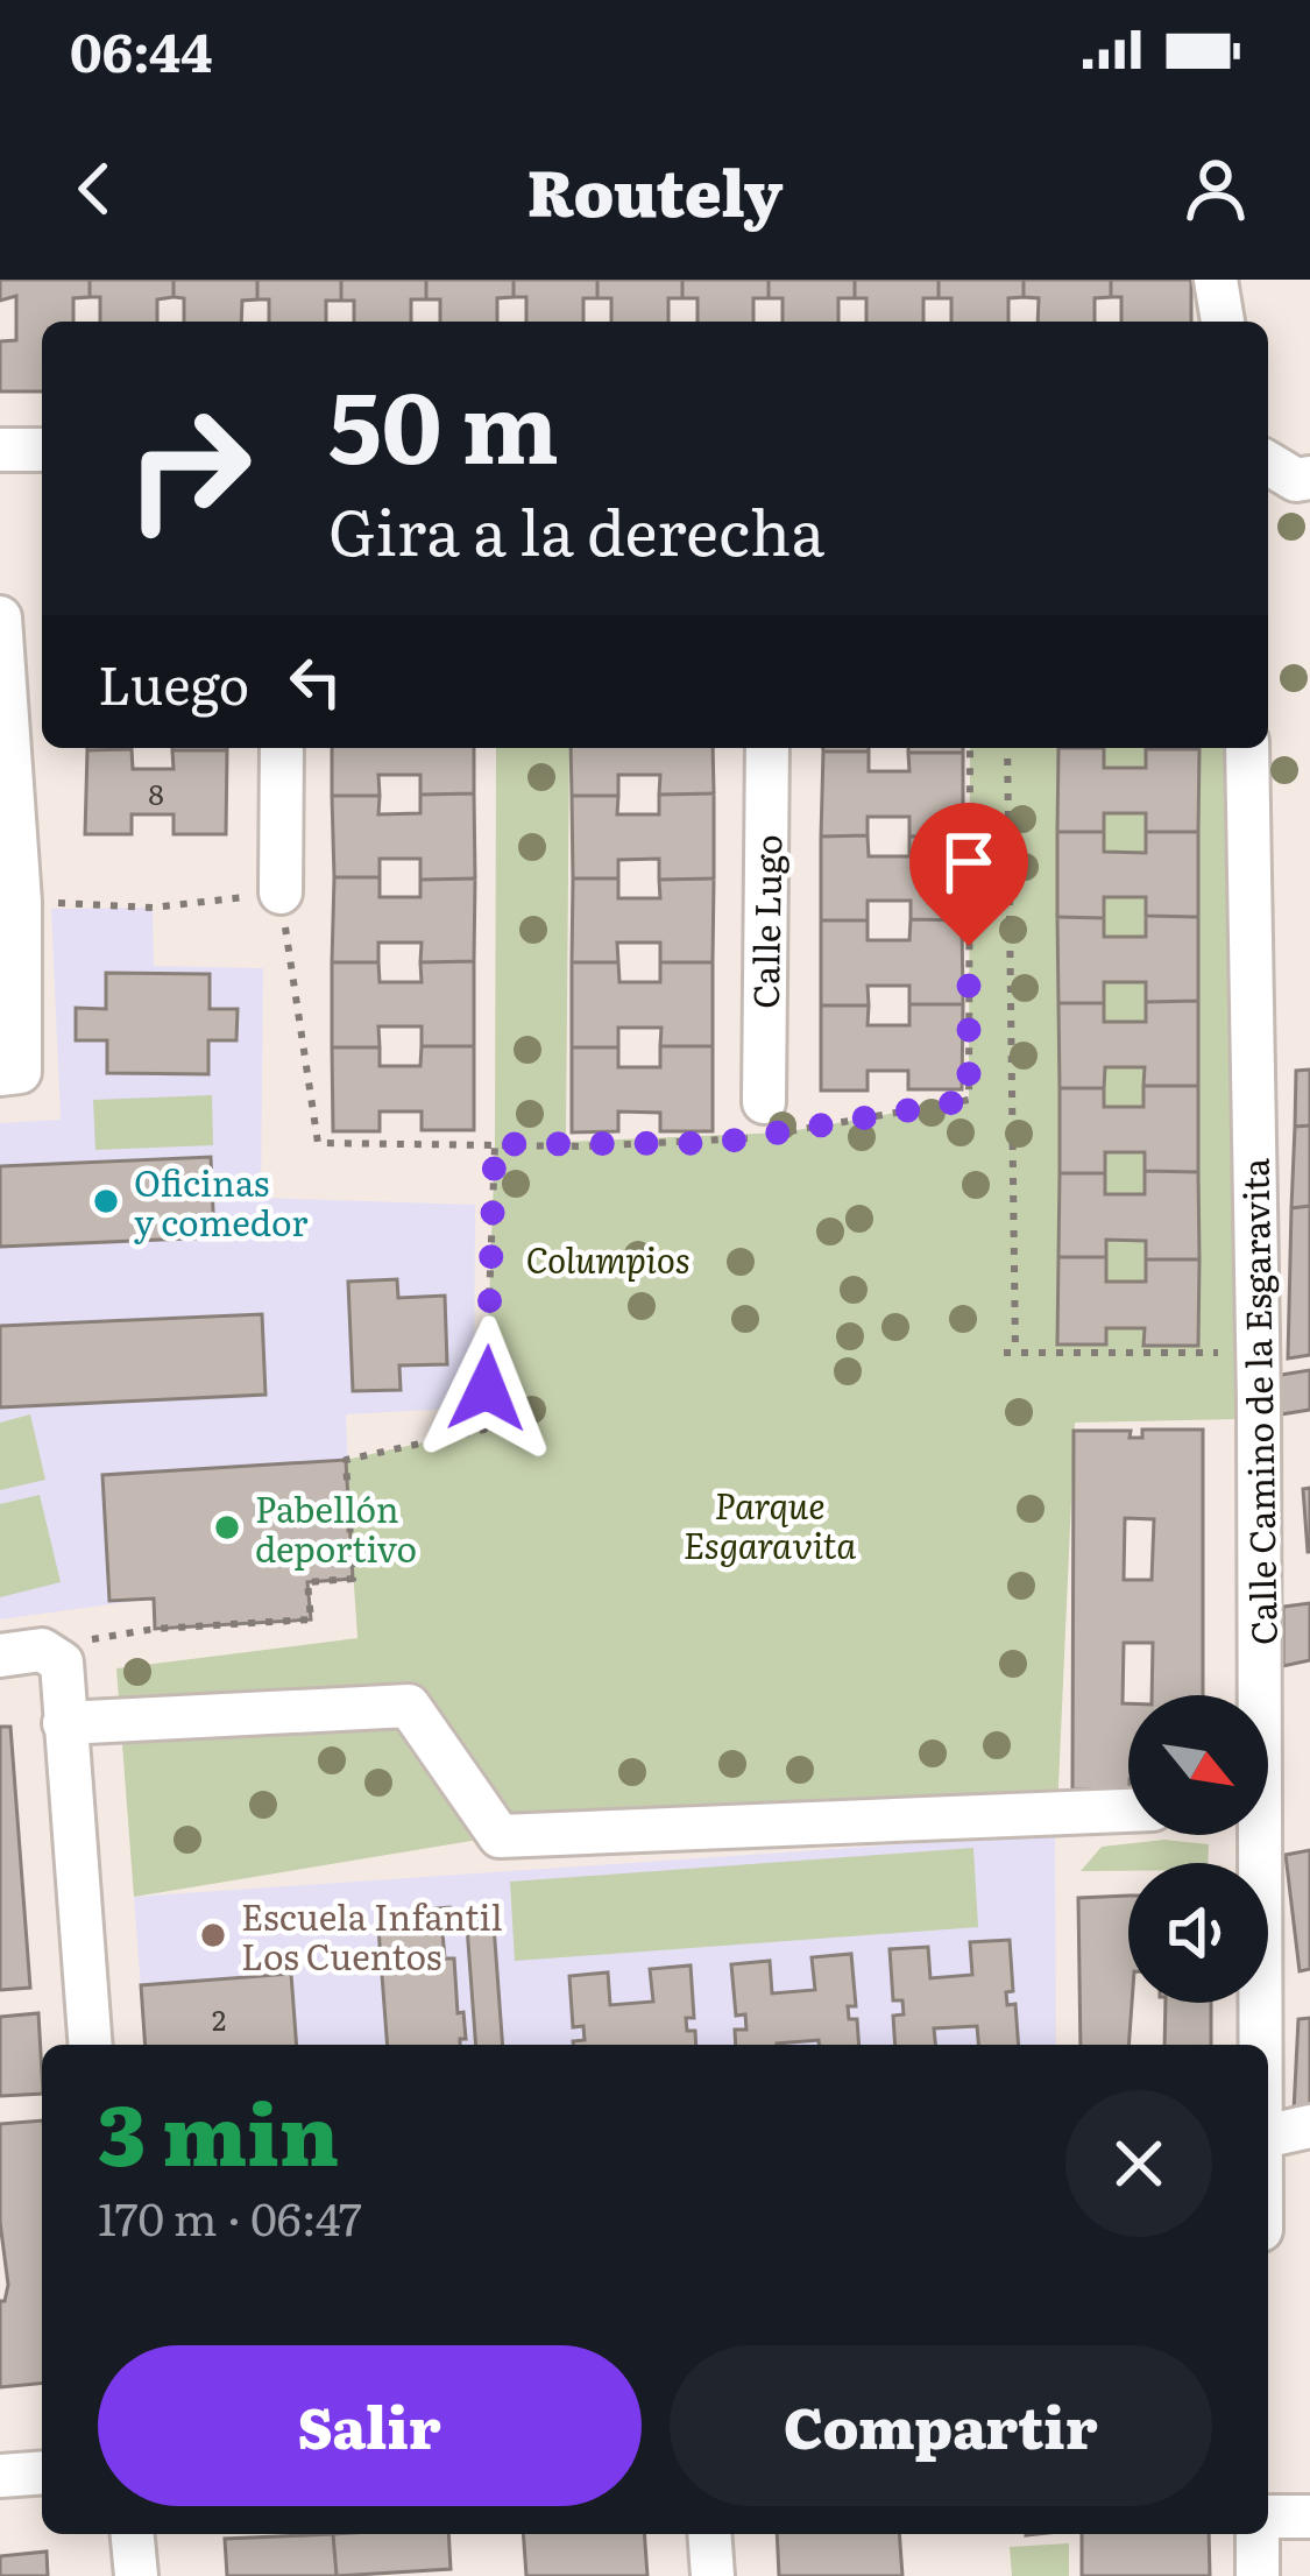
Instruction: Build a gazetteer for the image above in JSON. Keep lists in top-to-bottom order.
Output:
{
  "streets": {
    "street": ["Calle Lugo", "Calle Camino de la Esgaravita"]
  },
  "parks": ["Columpios", "Parque Esgaravita"],
  "places": ["Oficinas y comedor", "Pabellón deportivo", "Escuela Infantil Los Cuentos"],
  "house_numbers": ["8", "2"],
  "north": "bottom right",
  "page": {
    "status": "06:44",
    "header": "Routely",
    "turn": ["50 m", "Gira a la derecha"],
    "then": "Luego",
    "heading": ["3 min", "170 m · 06:47"],
    "buttons": ["Salir", "Compartir"]
  }
}
